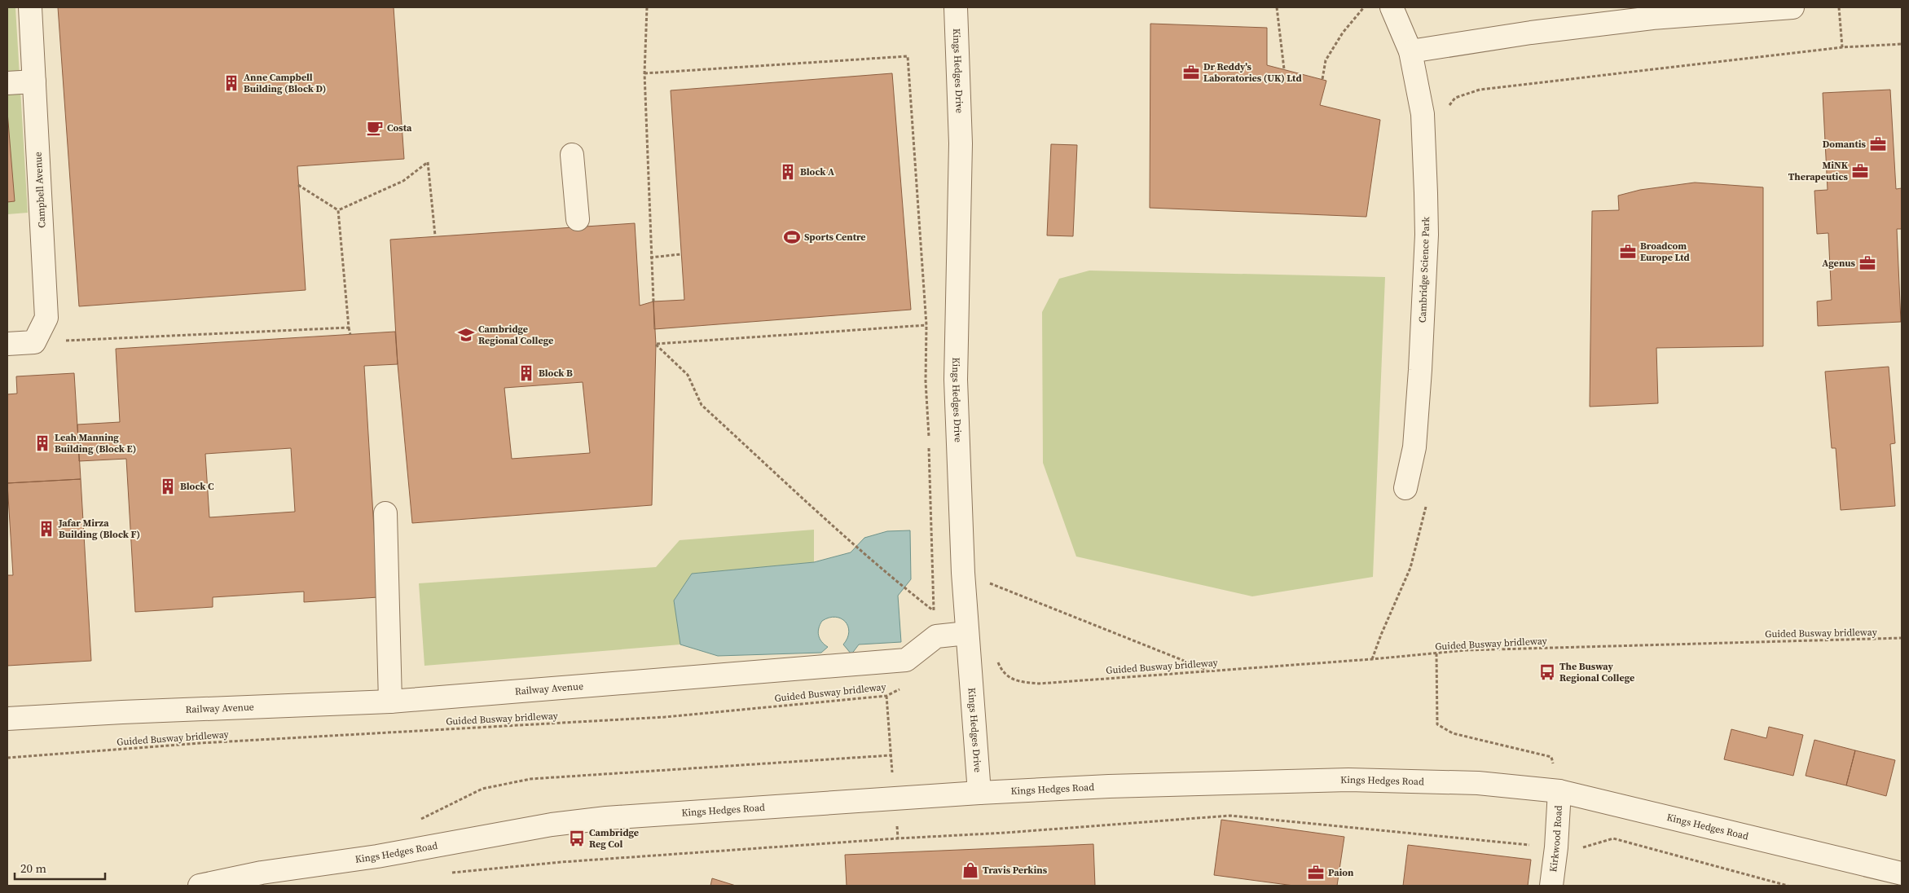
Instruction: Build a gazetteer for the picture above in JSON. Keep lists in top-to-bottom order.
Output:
{
  "streets": {
    "street": [
      "Kings Hedges Drive",
      "Campbell Avenue",
      "Cambridge Science Park",
      "Railway Avenue",
      "Kings Hedges Road",
      "Kirkwood Road"
    ],
    "path": ["Guided Busway bridleway"]
  },
  "crossings": [
    ["Kings Hedges Drive", "Guided Busway bridleway"],
    ["Kings Hedges Drive", "Kings Hedges Road"],
    ["Kings Hedges Road", "Kirkwood Road"]
  ],
  "places": {
    "office": [
      "Dr Reddy's Laboratories (UK) Ltd",
      "Domantis",
      "MiNK Therapeutics",
      "Broadcom Europe Ltd",
      "Agenus",
      "Paion"
    ],
    "building": [
      "Anne Campbell Building (Block D)",
      "Block A",
      "Block B",
      "Leah Manning Building (Block E)",
      "Block C",
      "Jafar Mirza Building (Block F)"
    ],
    "cafe": ["Costa"],
    "sports": ["Sports Centre"],
    "school or university": ["Cambridge Regional College"],
    "bus stop": ["The Busway Regional College", "Cambridge Reg Col"],
    "shop": ["Travis Perkins"]
  },
  "scale_bar": "20 m"
}
